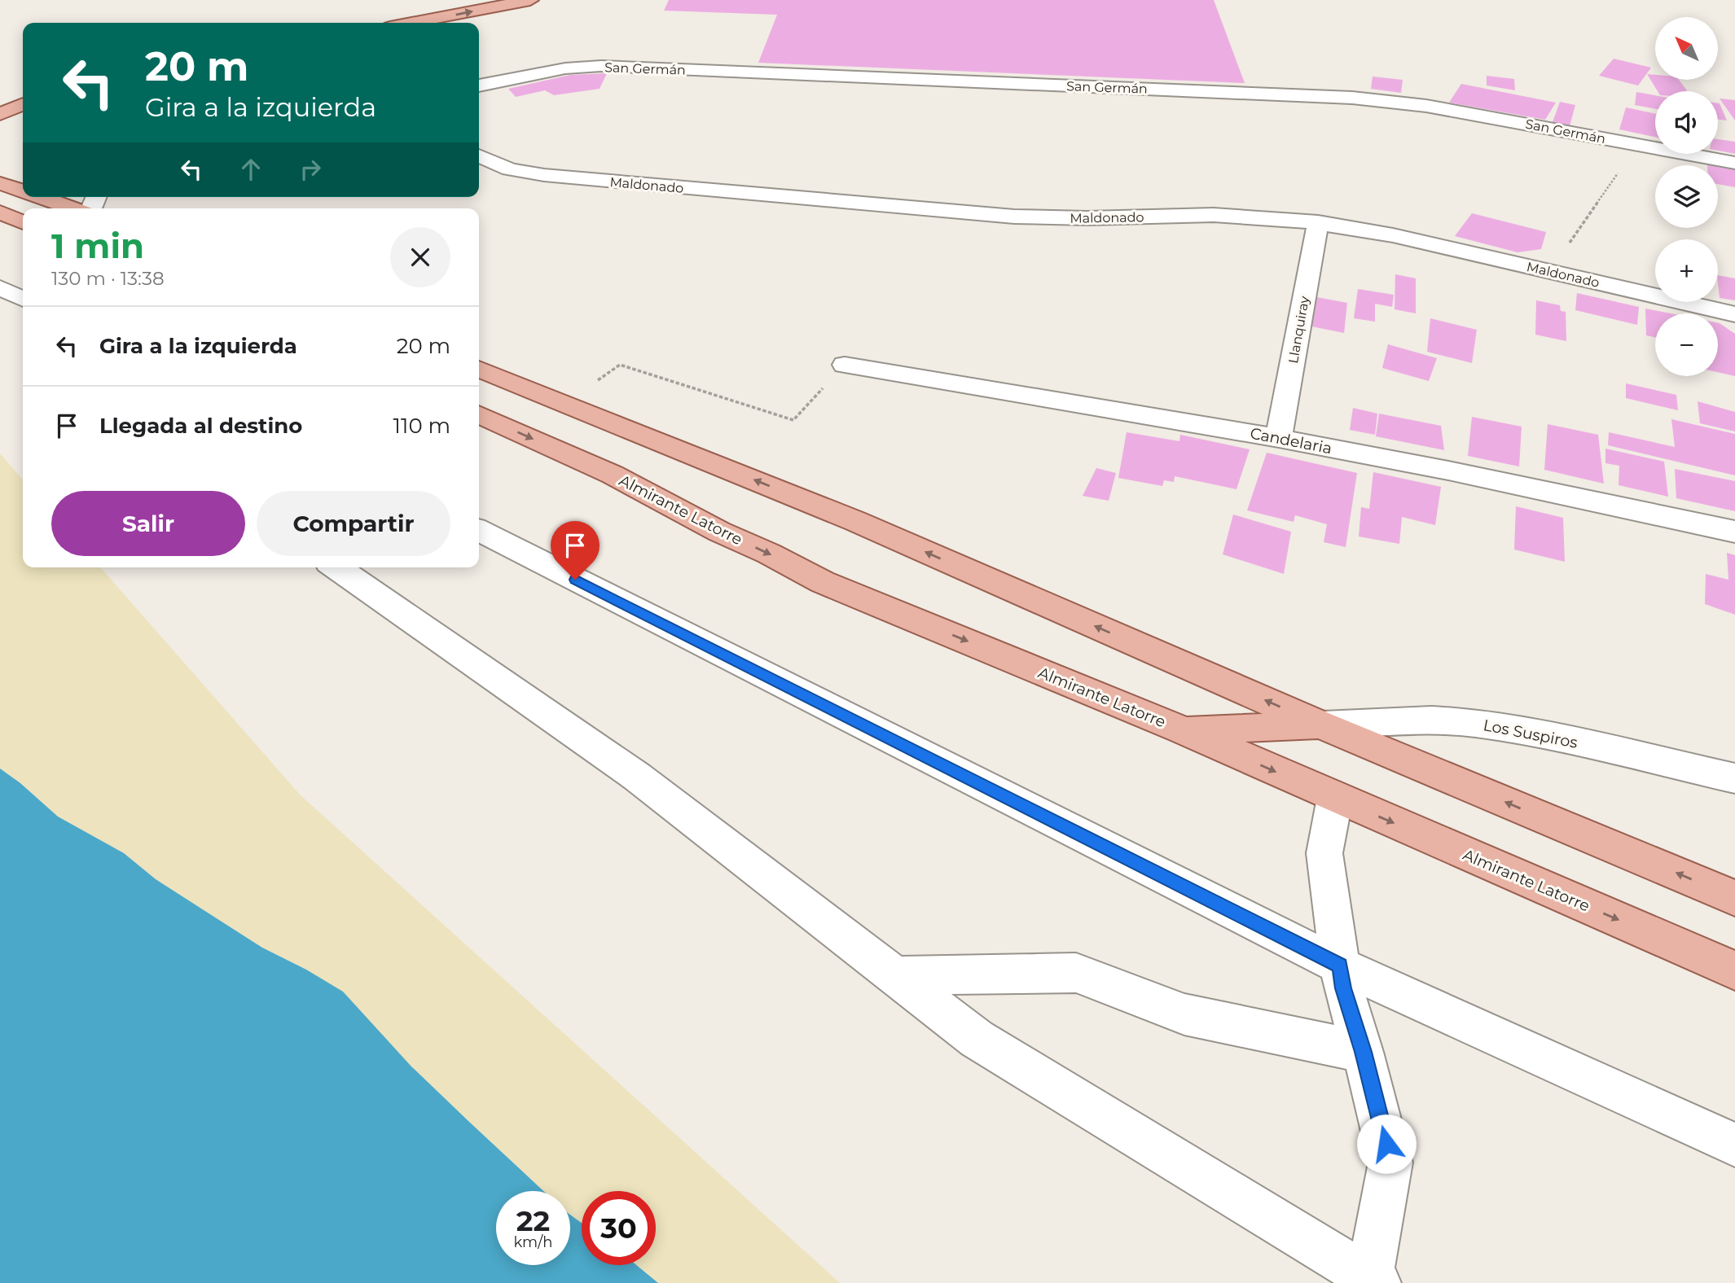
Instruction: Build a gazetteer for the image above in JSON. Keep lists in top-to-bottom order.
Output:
{
  "streets": {
    "main road": ["Almirante Latorre"],
    "street": [
      "San Germán",
      "Maldonado",
      "Llanquiray",
      "Candelaria",
      "Los Suspiros"
    ]
  },
  "crossings": [
    ["Maldonado", "Llanquiray"],
    ["Llanquiray", "Candelaria"]
  ],
  "north": "top left",
  "page": {
    "map_buttons": ["+", "−"],
    "turn": ["20 m", "Gira a la izquierda"],
    "heading": ["1 min", "130 m · 13:38"],
    "list": [
      {
        "name": "Gira a la izquierda",
        "value": "20 m"
      },
      {
        "name": "Llegada al destino",
        "value": "110 m"
      }
    ],
    "buttons": ["Salir", "Compartir"],
    "speed": "22 km/h",
    "limit": "30"
  }
}
